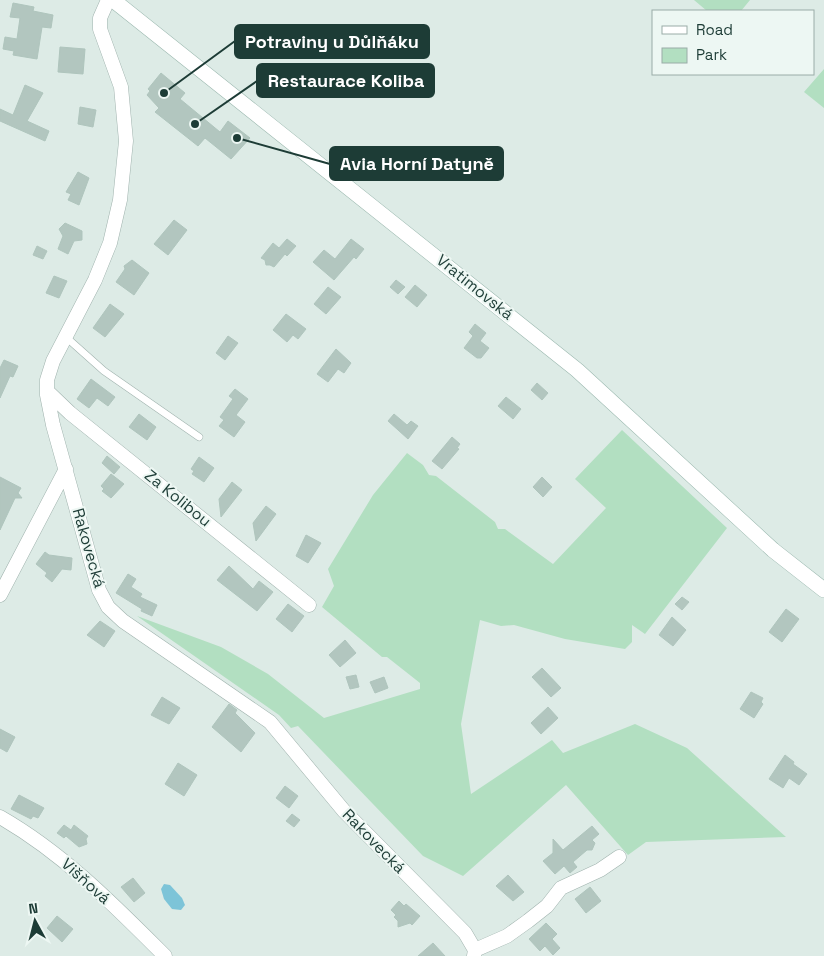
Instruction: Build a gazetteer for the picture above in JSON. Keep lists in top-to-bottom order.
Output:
{
  "streets": {
    "main road": ["Vratimovská"],
    "street": ["Za Kolibou", "Rakovecká", "Višňová"]
  },
  "crossings": [
    ["Za Kolibou", "Rakovecká"]
  ],
  "places": ["Potraviny u Důlňáku", "Restaurace Koliba", "Avia Horní Datyně"],
  "legend": ["Road", "Park"],
  "north": "top"
}
